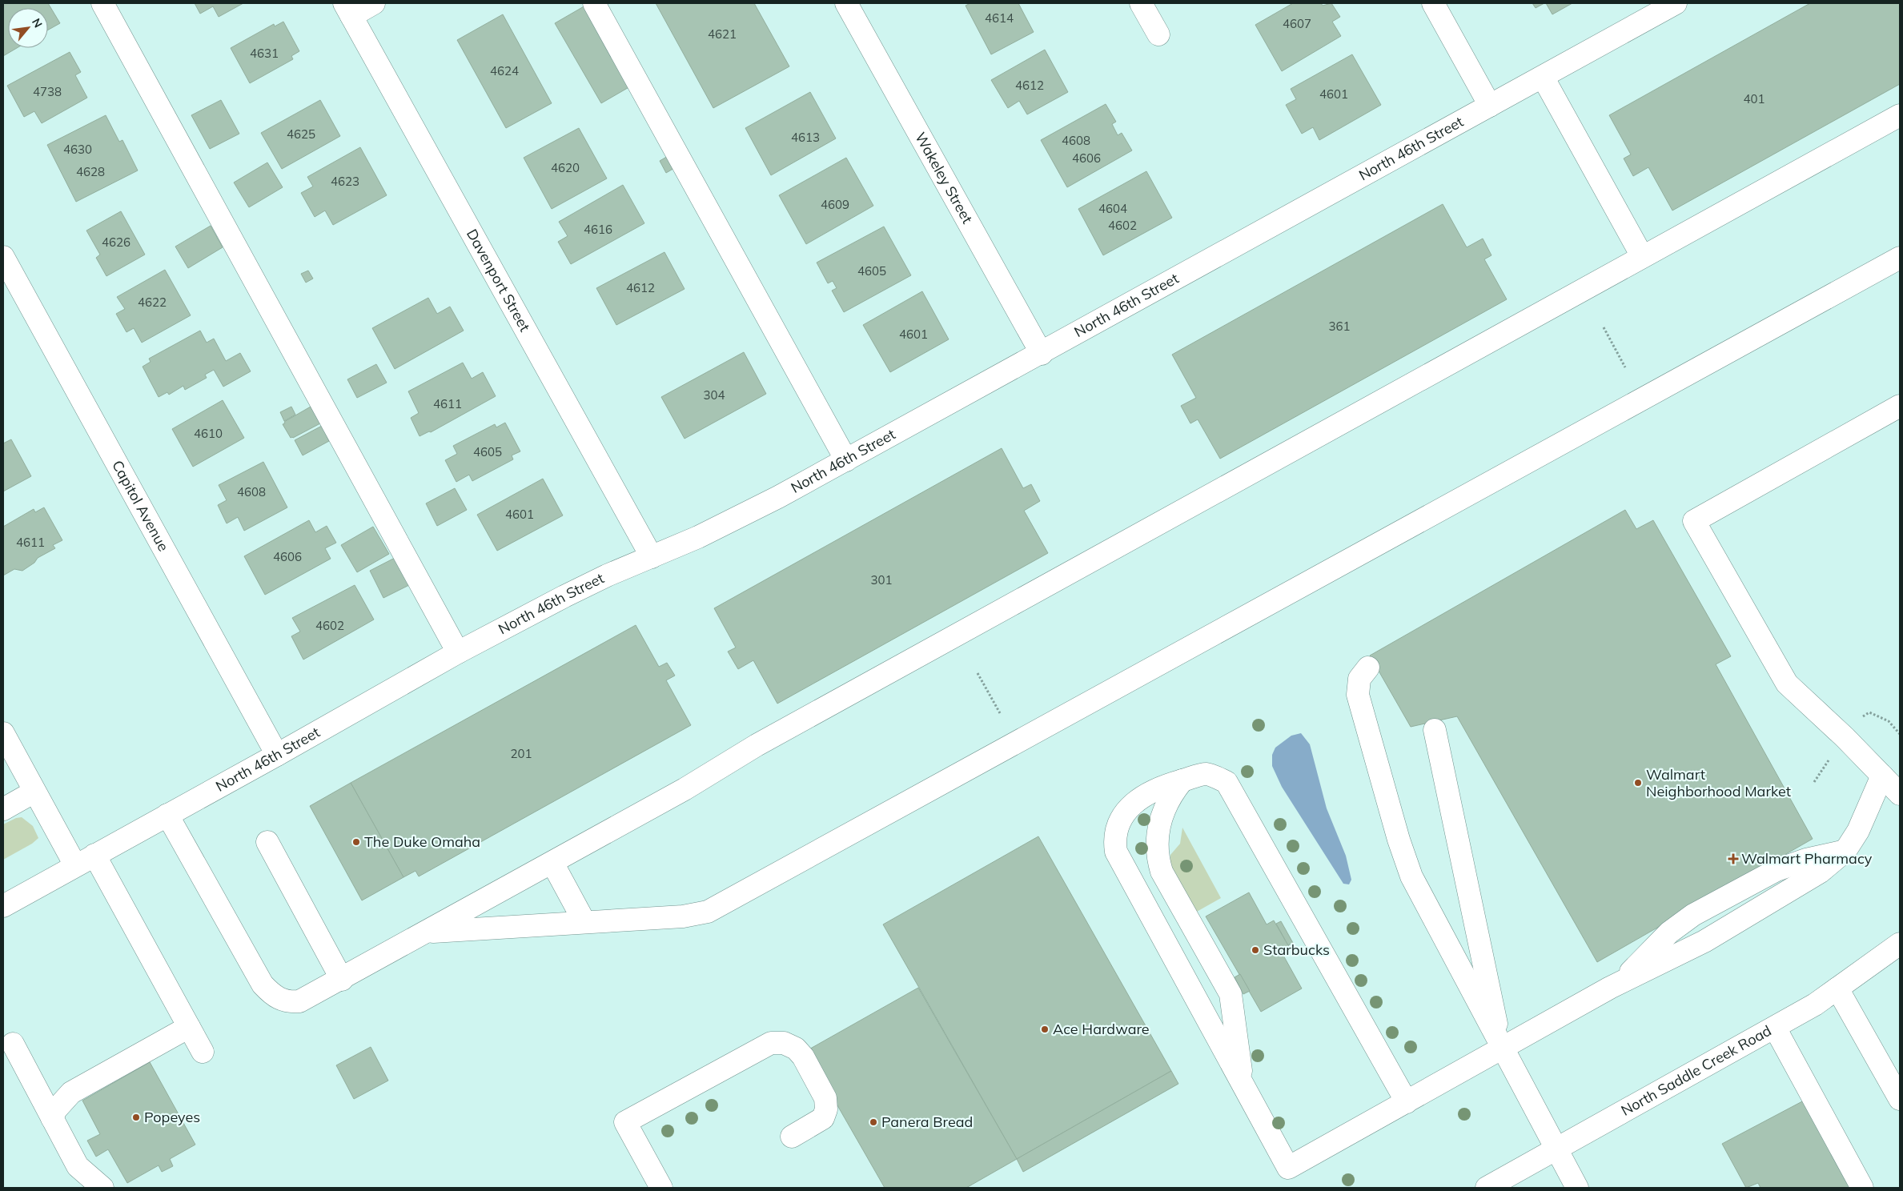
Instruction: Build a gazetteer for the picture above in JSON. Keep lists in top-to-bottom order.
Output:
{
  "streets": {
    "street": [
      "North 46th Street",
      "Wakeley Street",
      "Davenport Street",
      "Capitol Avenue",
      "North Saddle Creek Road"
    ]
  },
  "crossings": [
    ["North 46th Street", "Wakeley Street"],
    ["North 46th Street", "Davenport Street"],
    ["North 46th Street", "Capitol Avenue"]
  ],
  "places": {
    "other": [
      "Walmart Neighborhood Market",
      "The Duke Omaha",
      "Starbucks",
      "Ace Hardware",
      "Popeyes",
      "Panera Bread"
    ],
    "health": ["Walmart Pharmacy"]
  },
  "house_numbers": [
    "4614",
    "4607",
    "4621",
    "4631",
    "4624",
    "4612",
    "4738",
    "4601",
    "401",
    "4625",
    "4613",
    "4608",
    "4630",
    "4606",
    "4620",
    "4628",
    "4623",
    "4609",
    "4604",
    "4602",
    "4616",
    "4626",
    "4605",
    "4612",
    "4622",
    "361",
    "4601",
    "304",
    "4611",
    "4610",
    "4605",
    "4608",
    "4601",
    "4611",
    "4606",
    "301",
    "4602",
    "201"
  ],
  "north": "top right"
}
